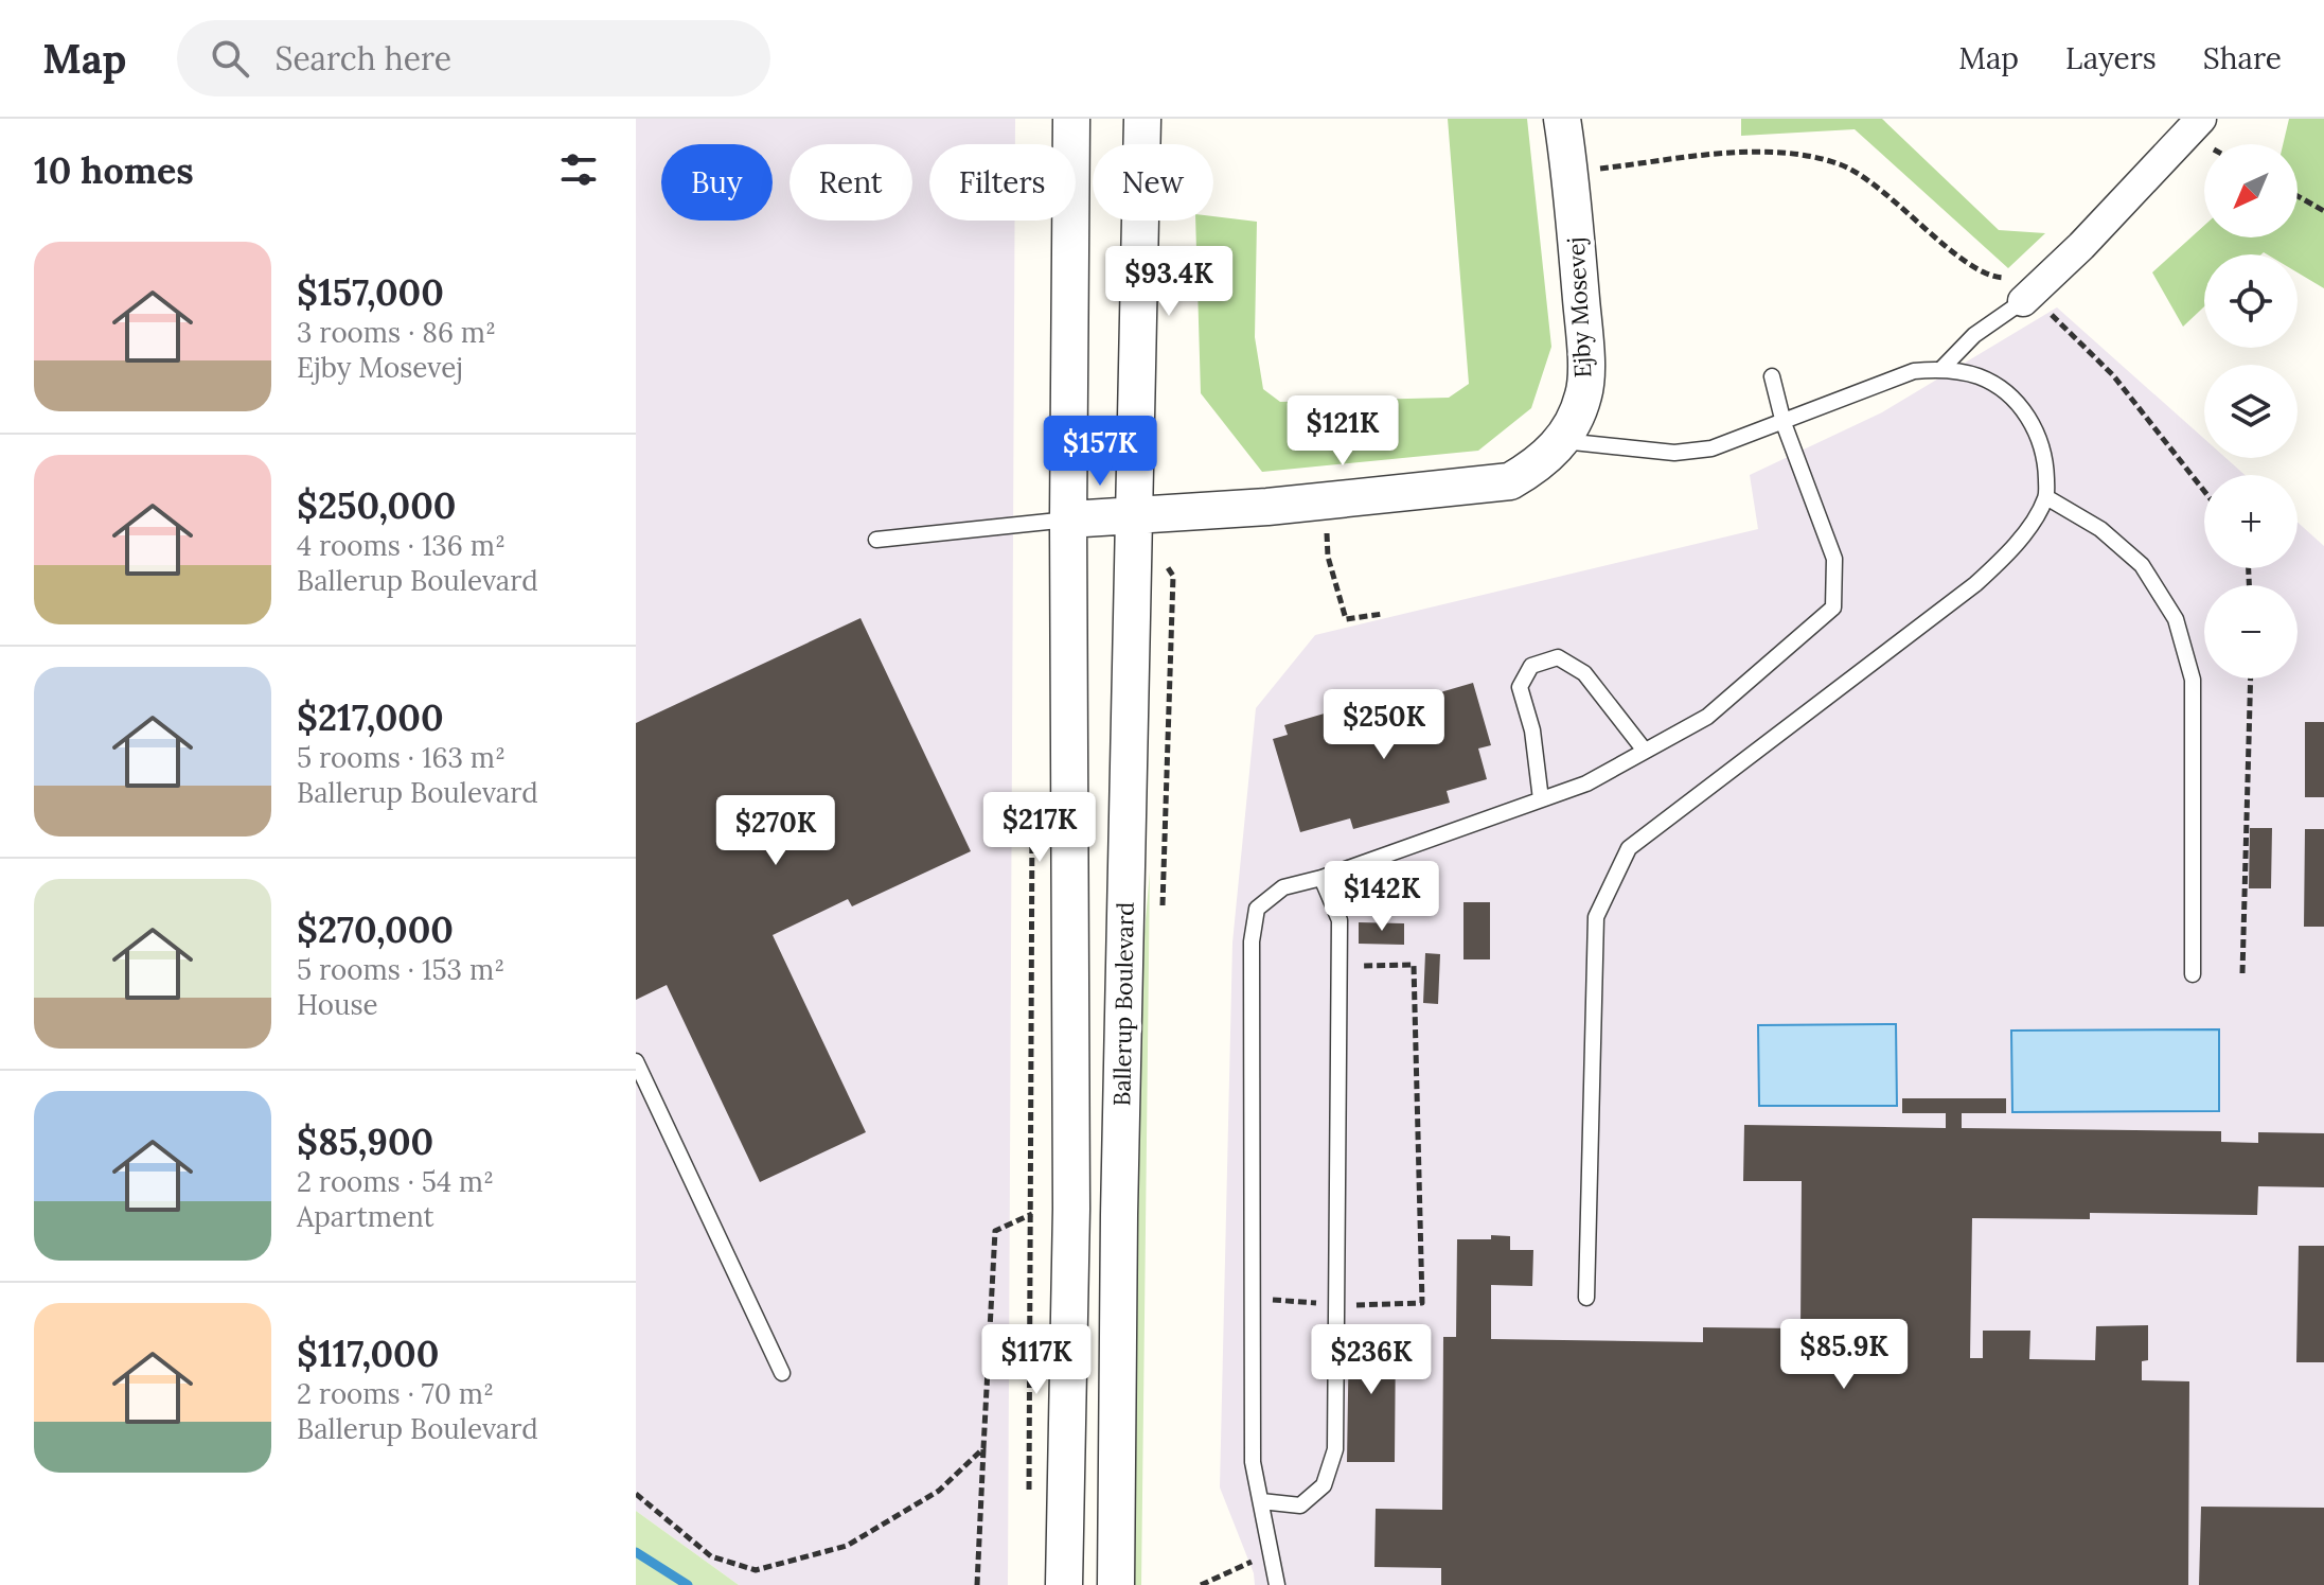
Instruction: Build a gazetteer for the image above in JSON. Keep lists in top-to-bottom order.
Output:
{
  "streets": {
    "street": ["Ejby Mosevej", "Ballerup Boulevard"]
  },
  "crossings": [
    ["Ejby Mosevej", "Ballerup Boulevard"]
  ],
  "north": "bottom left",
  "page": {
    "header": "Map",
    "search": "Search here",
    "nav": ["Map", "Layers", "Share"],
    "heading": "10 homes",
    "map_buttons": ["+", "−"],
    "chip": [
      "Buy",
      "Rent",
      "Filters",
      "New"
    ],
    "list": [
      {
        "name": "$157,000",
        "note": "3 rooms · 86 m² · Ejby Mosevej"
      },
      {
        "name": "$250,000",
        "note": "4 rooms · 136 m² · Ballerup Boulevard"
      },
      {
        "name": "$217,000",
        "note": "5 rooms · 163 m² · Ballerup Boulevard"
      },
      {
        "name": "$270,000",
        "note": "5 rooms · 153 m² · House"
      },
      {
        "name": "$85,900",
        "note": "2 rooms · 54 m² · Apartment"
      },
      {
        "name": "$117,000",
        "note": "2 rooms · 70 m² · Ballerup Boulevard"
      }
    ],
    "price": [
      "$93.4K",
      "$121K",
      "$157K",
      "$250K",
      "$217K",
      "$270K",
      "$142K",
      "$85.9K",
      "$117K",
      "$236K"
    ]
  }
}
